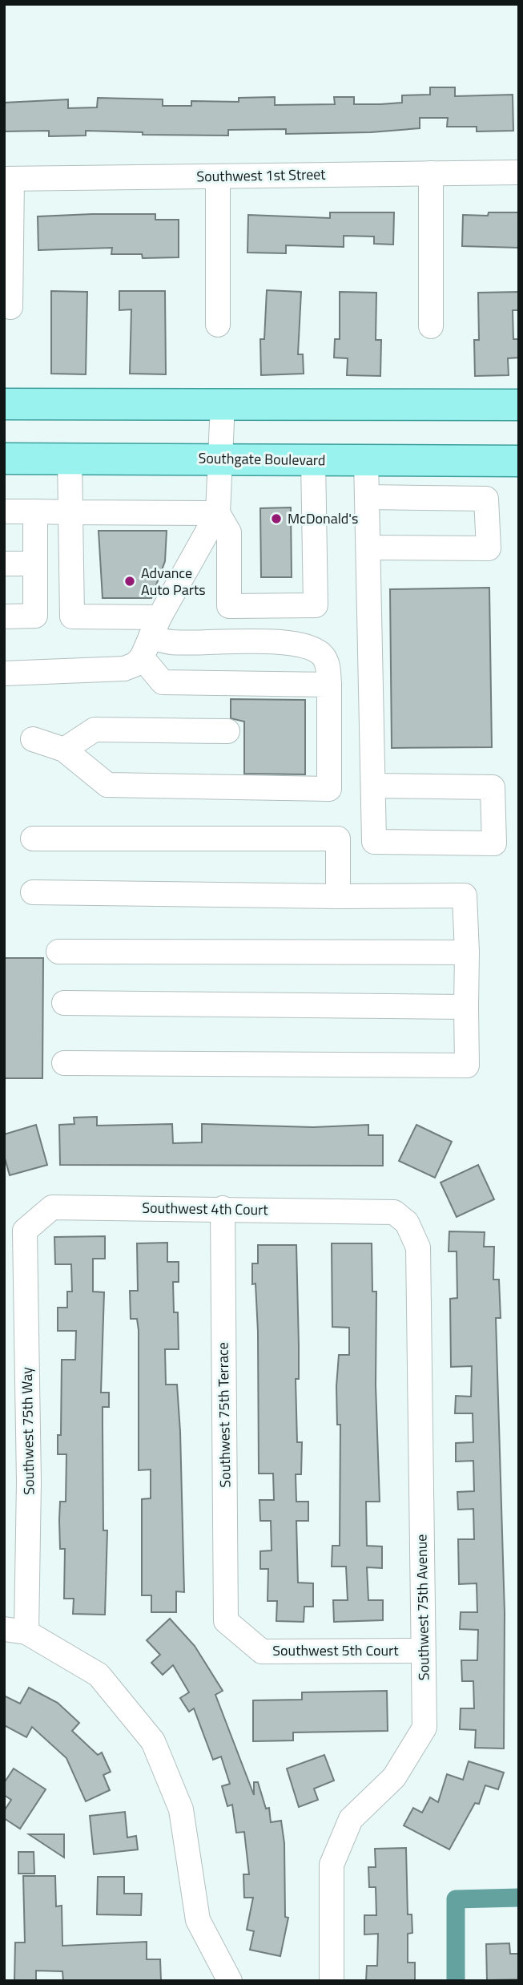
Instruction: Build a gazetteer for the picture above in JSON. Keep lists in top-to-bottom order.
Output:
{
  "streets": {
    "main road": ["Southgate Boulevard"],
    "street": [
      "Southwest 1st Street",
      "Southwest 4th Court",
      "Southwest 75th Terrace",
      "Southwest 75th Way",
      "Southwest 75th Avenue",
      "Southwest 5th Court"
    ]
  },
  "crossings": [
    ["Southwest 4th Court", "Southwest 75th Terrace"],
    ["Southwest 4th Court", "Southwest 75th Way"],
    ["Southwest 4th Court", "Southwest 75th Avenue"],
    ["Southwest 75th Terrace", "Southwest 5th Court"],
    ["Southwest 75th Avenue", "Southwest 5th Court"]
  ],
  "places": ["McDonald's", "Advance Auto Parts"]
}
